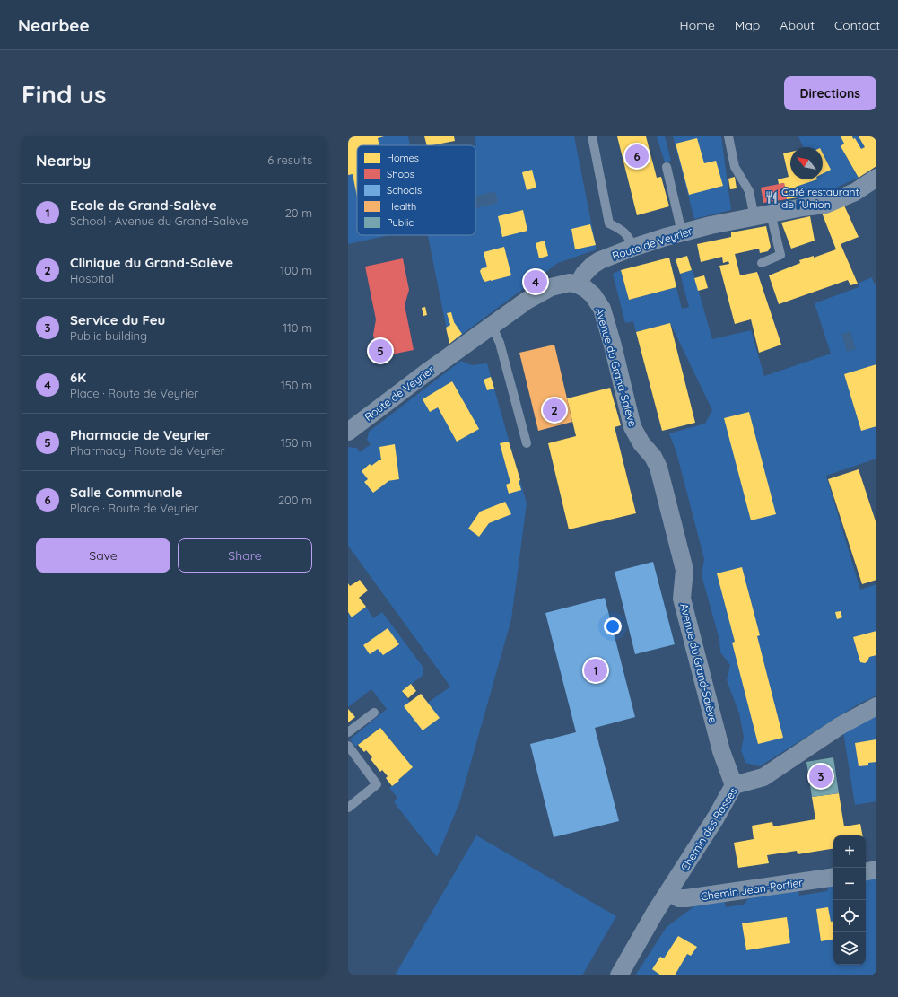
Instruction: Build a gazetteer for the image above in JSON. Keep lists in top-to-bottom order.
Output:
{
  "streets": {
    "street": [
      "Route de Veyrier",
      "Avenue du Grand-Salève",
      "Chemin des Rasses",
      "Chemin Jean-Portier"
    ]
  },
  "crossings": [
    ["Route de Veyrier", "Avenue du Grand-Salève"],
    ["Avenue du Grand-Salève", "Chemin des Rasses"],
    ["Chemin des Rasses", "Chemin Jean-Portier"]
  ],
  "places": {
    "restaurant": ["Café restaurant de l'Union"]
  },
  "legend": [
    "Homes",
    "Shops",
    "Schools",
    "Health",
    "Public"
  ],
  "north": "top left",
  "page": {
    "header": "Nearbee",
    "nav": [
      "Home",
      "Map",
      "About",
      "Contact"
    ],
    "buttons": [
      "Directions",
      ["Save", "Share"]
    ],
    "title": "Find us",
    "heading": ["Nearby", "6 results"],
    "pins": [
      "6",
      "4",
      "5",
      "2",
      "1",
      "3"
    ],
    "list": [
      {
        "mark": "1",
        "name": "Ecole de Grand-Salève",
        "note": "School · Avenue du Grand-Salève",
        "value": "20 m"
      },
      {
        "mark": "2",
        "name": "Clinique du Grand-Salève",
        "note": "Hospital",
        "value": "100 m"
      },
      {
        "mark": "3",
        "name": "Service du Feu",
        "note": "Public building",
        "value": "110 m"
      },
      {
        "mark": "4",
        "name": "6K",
        "note": "Place · Route de Veyrier",
        "value": "150 m"
      },
      {
        "mark": "5",
        "name": "Pharmacie de Veyrier",
        "note": "Pharmacy · Route de Veyrier",
        "value": "150 m"
      },
      {
        "mark": "6",
        "name": "Salle Communale",
        "note": "Place · Route de Veyrier",
        "value": "200 m"
      }
    ],
    "map_buttons": ["+", "−"]
  }
}
